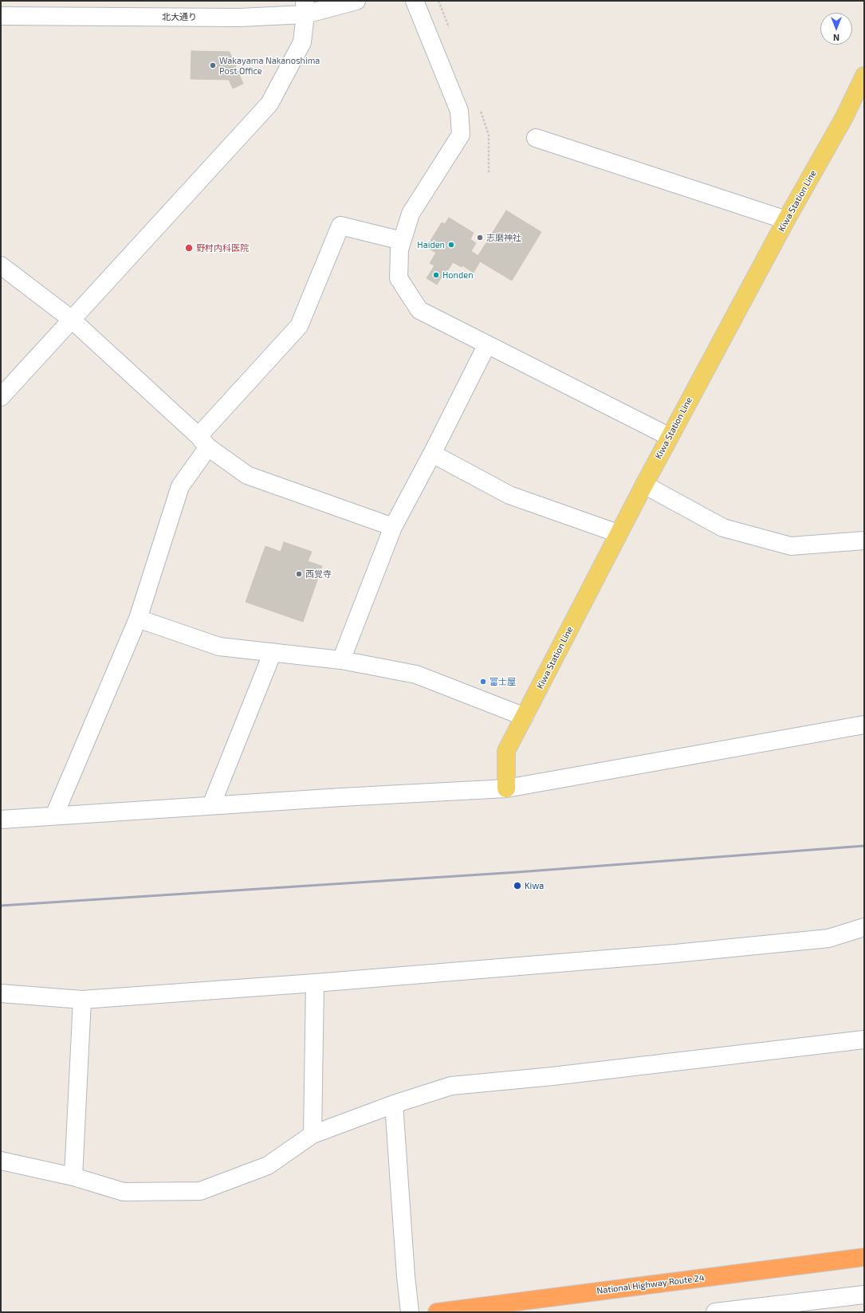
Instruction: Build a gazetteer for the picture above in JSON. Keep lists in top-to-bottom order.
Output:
{
  "streets": {
    "highway": ["National Highway Route 24"],
    "main road": ["Kiwa Station Line"],
    "street": ["北大通り"]
  },
  "places": [
    "Wakayama Nakanoshima Post Office",
    "志磨神社",
    "Haiden",
    "野村内科医院",
    "Honden",
    "西覚寺",
    "富士屋",
    "Kiwa"
  ],
  "north": "bottom"
}
